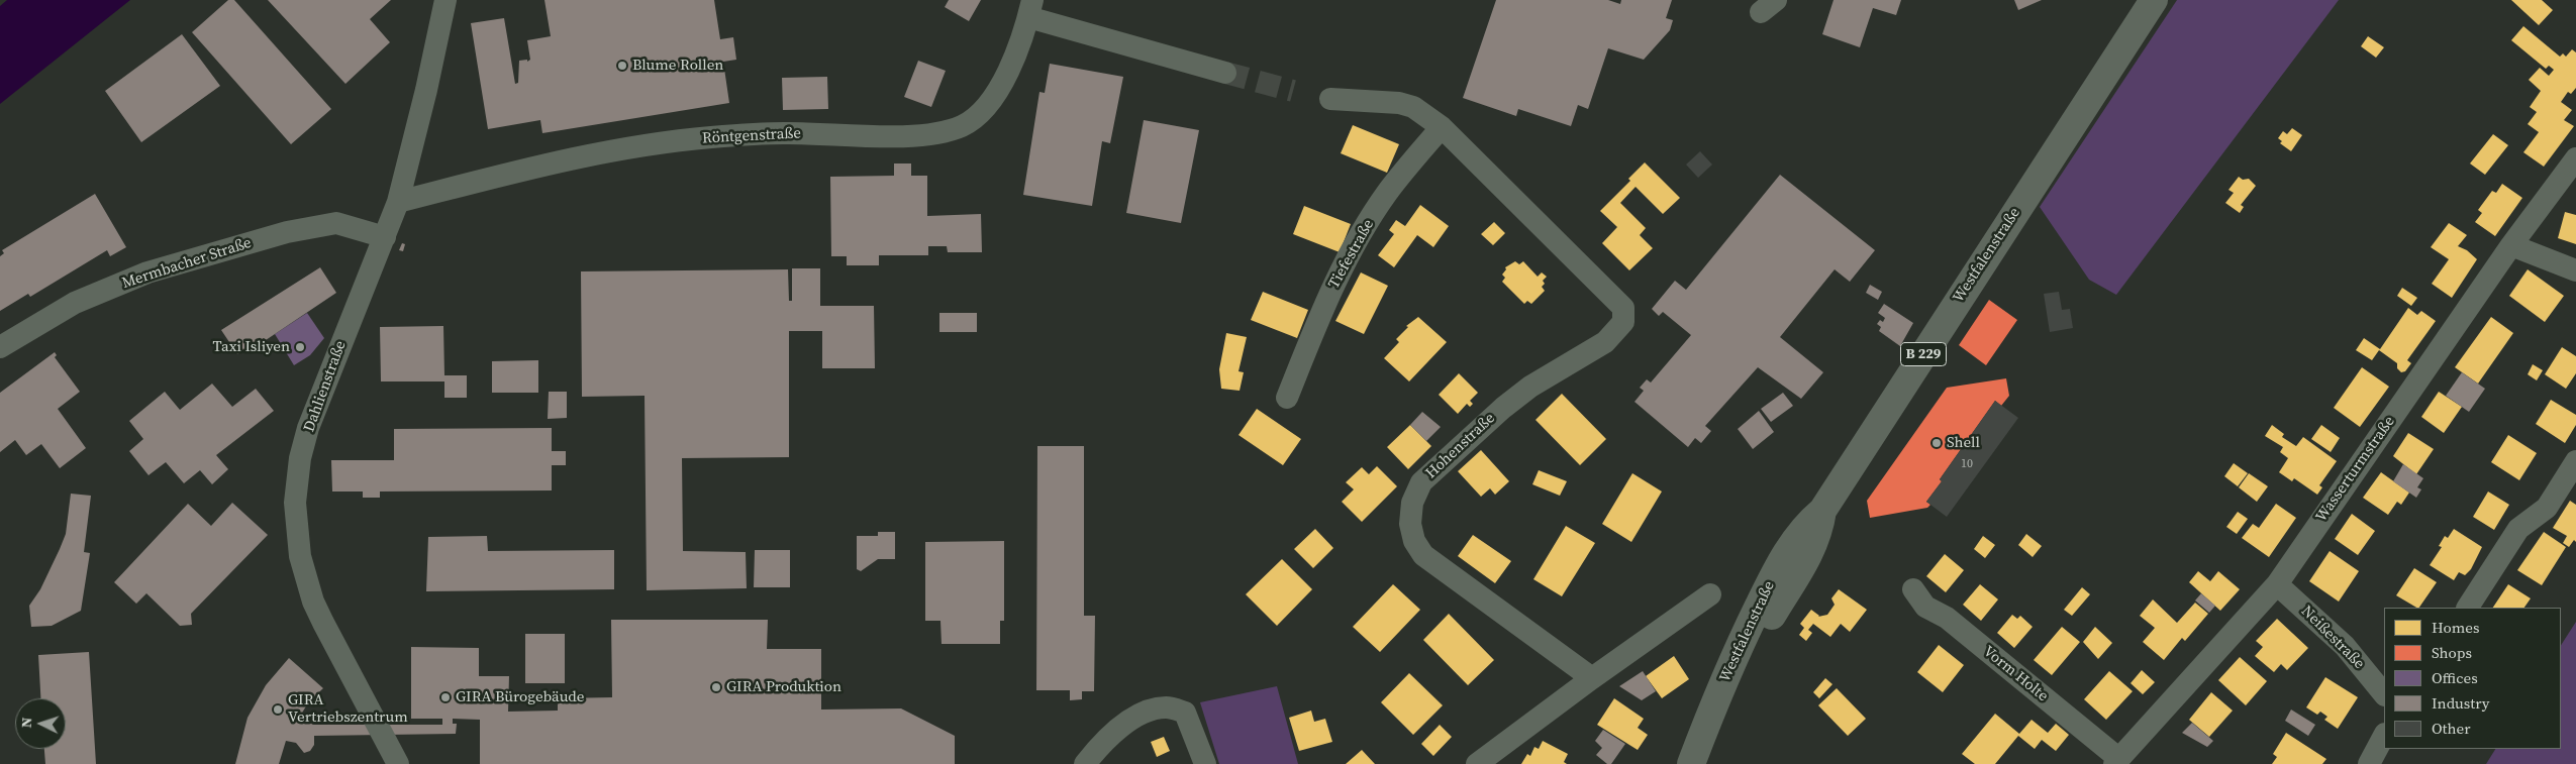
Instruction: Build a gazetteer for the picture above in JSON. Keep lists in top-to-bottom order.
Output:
{
  "streets": {
    "main road": ["Westfalenstraße", "B 229"],
    "street": [
      "Röntgenstraße",
      "Tiefestraße",
      "Mermbacher Straße",
      "Dahlienstraße",
      "Hohenstraße",
      "Wasserturmstraße",
      "Neißestraße",
      "Vorm Holte"
    ]
  },
  "crossings": [
    ["Röntgenstraße", "Dahlienstraße"],
    ["Tiefestraße", "Hohenstraße"],
    ["Mermbacher Straße", "Dahlienstraße"],
    ["Wasserturmstraße", "Neißestraße"],
    ["Wasserturmstraße", "Vorm Holte"]
  ],
  "places": [
    "Blume Rollen",
    "Taxi Isliyen",
    "Shell",
    "GIRA Produktion",
    "GIRA Bürogebäude",
    "GIRA Vertriebszentrum"
  ],
  "house_numbers": ["10"],
  "legend": [
    "Homes",
    "Shops",
    "Offices",
    "Industry",
    "Other"
  ],
  "north": "left"
}
